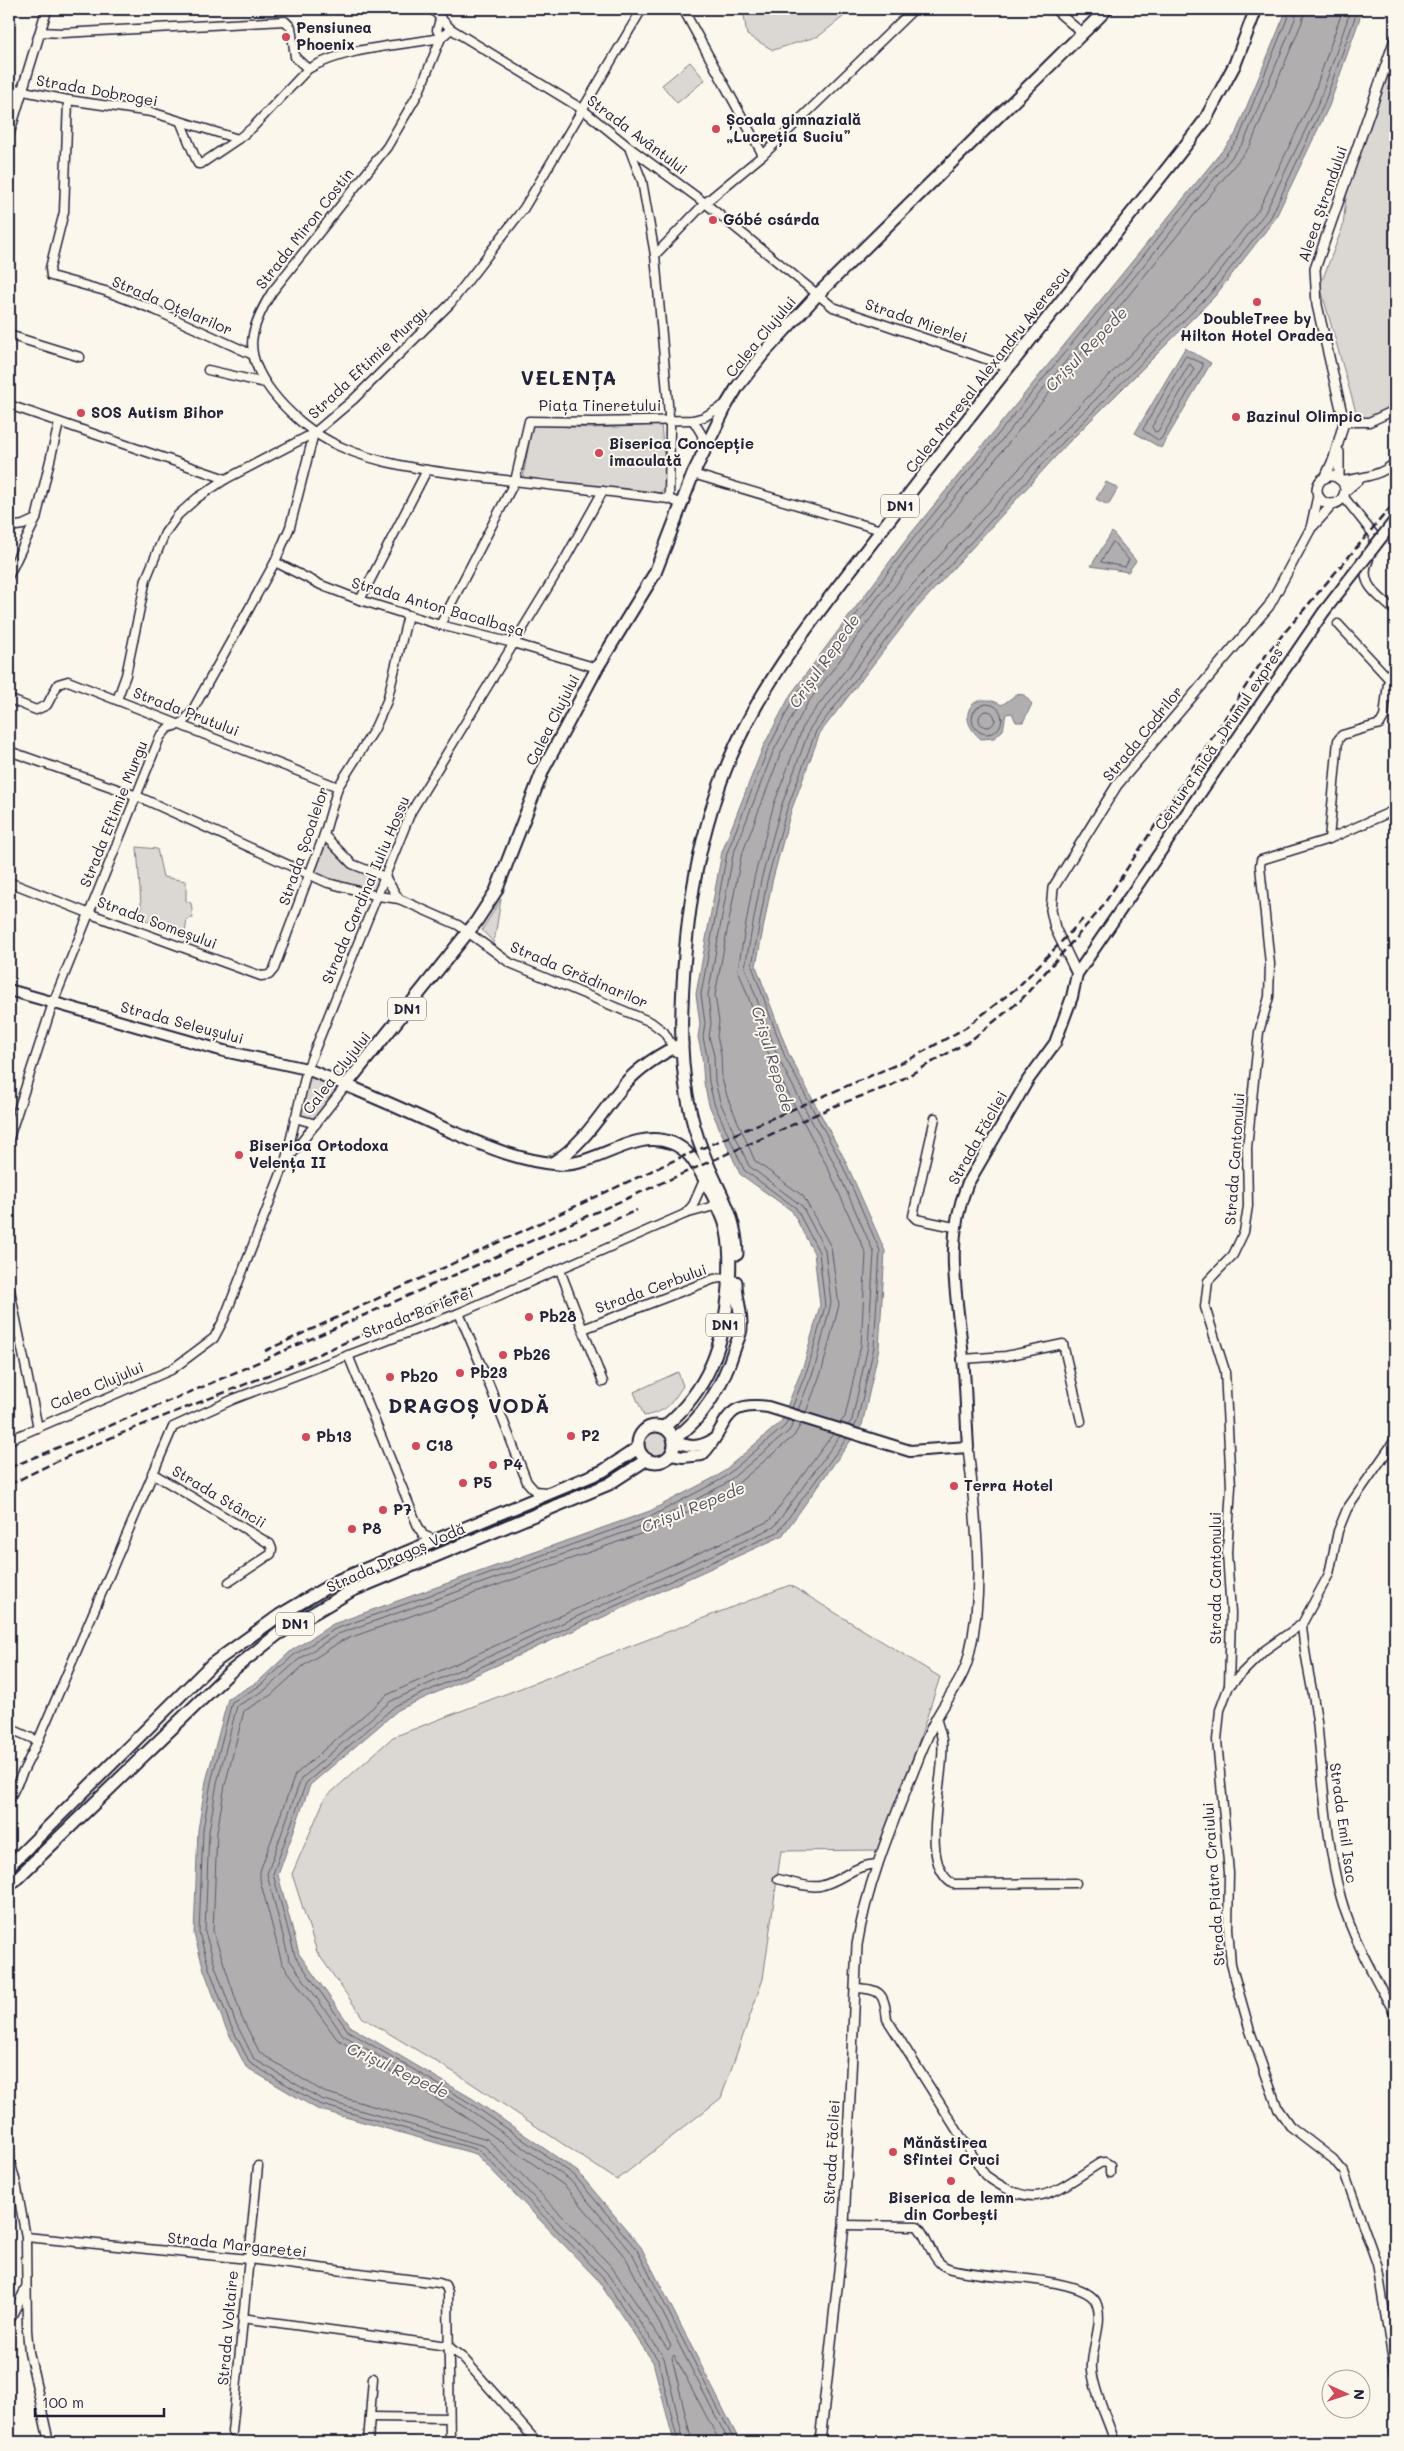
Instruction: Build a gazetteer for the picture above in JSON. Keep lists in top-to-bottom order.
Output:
{
  "streets": {
    "main road": [
      "Calea Clujului",
      "Calea Mareșal Alexandru Averescu",
      "DN1",
      "Centura mică „Drumul expres”",
      "Strada Seleușului",
      "Strada Făcliei",
      "Strada Dragoș Vodă"
    ],
    "street": [
      "Strada Dobrogei",
      "Strada Avântului",
      "Aleea Ștrandului",
      "Strada Miron Costin",
      "Strada Oțelarilor",
      "Strada Mierlei",
      "Strada Eftimie Murgu",
      "Piața Tineretului",
      "Strada Anton Bacalbașa",
      "Strada Prutului",
      "Strada Codrilor",
      "Strada Școalelor",
      "Strada Cardinal Iuliu Hossu",
      "Strada Someșului",
      "Strada Grădinarilor",
      "Strada Cantonului",
      "Strada Cerbului",
      "Strada Barierei",
      "Strada Stâncii",
      "Strada Emil Isac",
      "Strada Piatra Craiului",
      "Strada Margaretei",
      "Strada Voltaire"
    ]
  },
  "crossings": [
    ["Strada Dobrogei", "Strada Oțelarilor"],
    ["Strada Avântului", "Strada Miron Costin"],
    ["Strada Avântului", "Strada Mierlei"],
    ["Strada Avântului", "Calea Clujului"],
    ["Strada Avântului", "Strada Eftimie Murgu"],
    ["Aleea Ștrandului", "Strada Codrilor"],
    ["Strada Miron Costin", "Strada Oțelarilor"],
    ["Strada Mierlei", "Calea Clujului"],
    ["Strada Mierlei", "Calea Mareșal Alexandru Averescu"],
    ["Calea Clujului", "Piața Tineretului"],
    ["Calea Clujului", "DN1"],
    ["Calea Clujului", "Strada Anton Bacalbașa"],
    ["Calea Clujului", "Strada Cardinal Iuliu Hossu"],
    ["Calea Clujului", "Strada Grădinarilor"],
    ["Calea Clujului", "Strada Seleușului"],
    ["Strada Eftimie Murgu", "Strada Anton Bacalbașa"],
    ["Strada Eftimie Murgu", "Strada Prutului"],
    ["Strada Eftimie Murgu", "Strada Someșului"],
    ["Strada Eftimie Murgu", "Strada Grădinarilor"],
    ["Strada Eftimie Murgu", "Strada Seleușului"],
    ["Calea Mareșal Alexandru Averescu", "DN1"],
    ["Calea Mareșal Alexandru Averescu", "Strada Grădinarilor"],
    ["DN1", "Strada Seleușului"],
    ["DN1", "Strada Barierei"],
    ["DN1", "Strada Dragoș Vodă"],
    ["Strada Anton Bacalbașa", "Strada Școalelor"],
    ["Strada Anton Bacalbașa", "Strada Cardinal Iuliu Hossu"],
    ["Strada Prutului", "Strada Școalelor"],
    ["Strada Codrilor", "Centura mică „Drumul expres”"],
    ["Strada Codrilor", "Strada Făcliei"],
    ["Centura mică „Drumul expres”", "Strada Făcliei"],
    ["Strada Școalelor", "Strada Someșului"],
    ["Strada Școalelor", "Strada Grădinarilor"],
    ["Strada Cardinal Iuliu Hossu", "Strada Grădinarilor"],
    ["Strada Cardinal Iuliu Hossu", "Strada Seleușului"],
    ["Strada Cantonului", "Strada Piatra Craiului"],
    ["Strada Cerbului", "Strada Barierei"],
    ["Strada Cerbului", "Strada Dragoș Vodă"],
    ["Strada Barierei", "Strada Stâncii"],
    ["Strada Barierei", "Strada Dragoș Vodă"],
    ["Strada Emil Isac", "Strada Piatra Craiului"],
    ["Strada Margaretei", "Strada Voltaire"]
  ],
  "districts": ["VELENȚA", "DRAGOȘ VODĂ"],
  "water": ["Crișul Repede"],
  "places": [
    "Pensiunea Phoenix",
    "Școala gimnazială „Lucreția Suciu”",
    "Góbé csárda",
    "DoubleTree by Hilton Hotel Oradea",
    "SOS Autism Bihor",
    "Bazinul Olimpic",
    "Biserica Concepție imaculată",
    "Biserica Ortodoxa Velența II",
    "Pb28",
    "Pb26",
    "Pb23",
    "Pb20",
    "P2",
    "Pb13",
    "C18",
    "P4",
    "P5",
    "Terra Hotel",
    "P7",
    "P8",
    "Mănăstirea Sfintei Cruci",
    "Biserica de lemn din Corbești"
  ],
  "scale_bar": "100 m",
  "north": "right"
}
